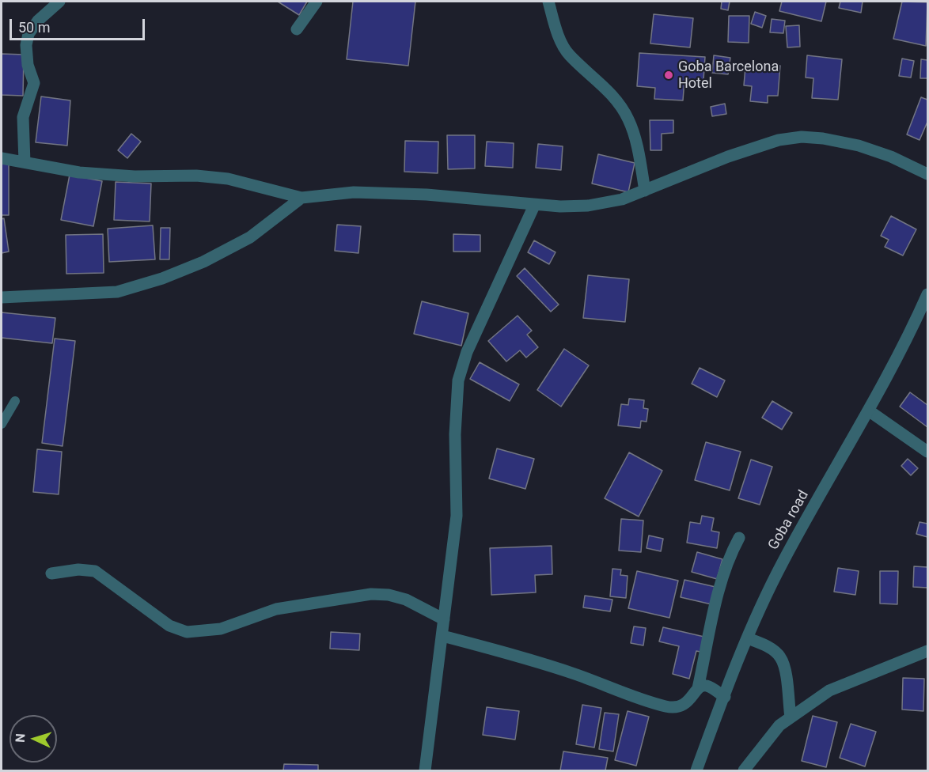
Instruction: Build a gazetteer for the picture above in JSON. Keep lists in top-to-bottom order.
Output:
{
  "streets": {
    "street": ["Goba road"]
  },
  "places": ["Goba Barcelona Hotel"],
  "scale_bar": "50 m",
  "north": "left"
}
